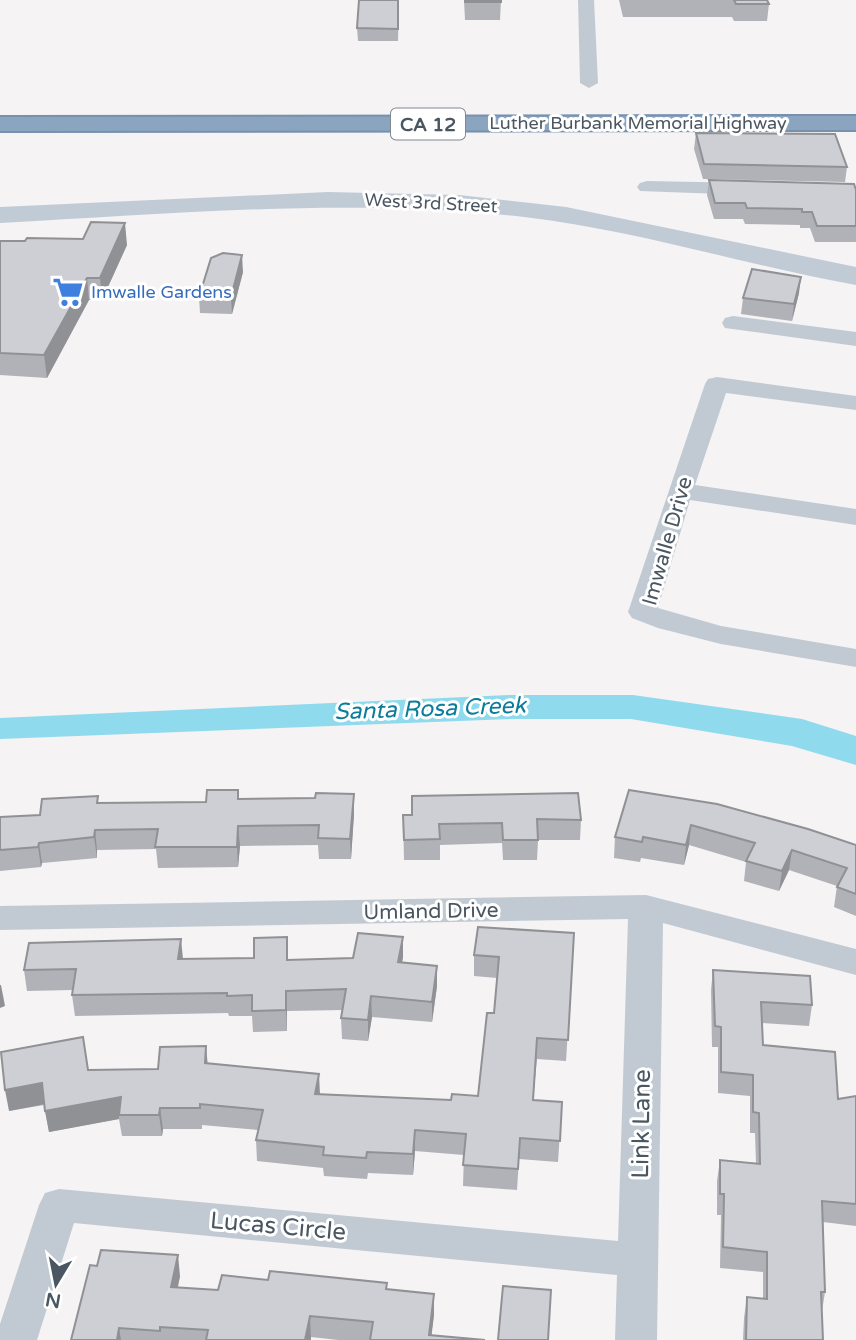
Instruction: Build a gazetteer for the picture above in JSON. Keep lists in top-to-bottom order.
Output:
{
  "streets": {
    "highway": ["Luther Burbank Memorial Highway", "CA 12"],
    "main road": ["West 3rd Street"],
    "street": [
      "Imwalle Drive",
      "Umland Drive",
      "Link Lane",
      "Lucas Circle"
    ]
  },
  "crossings": [
    ["Umland Drive", "Link Lane"],
    ["Link Lane", "Lucas Circle"]
  ],
  "water": ["Santa Rosa Creek"],
  "places": {
    "supermarket": ["Imwalle Gardens"]
  },
  "north": "bottom"
}
